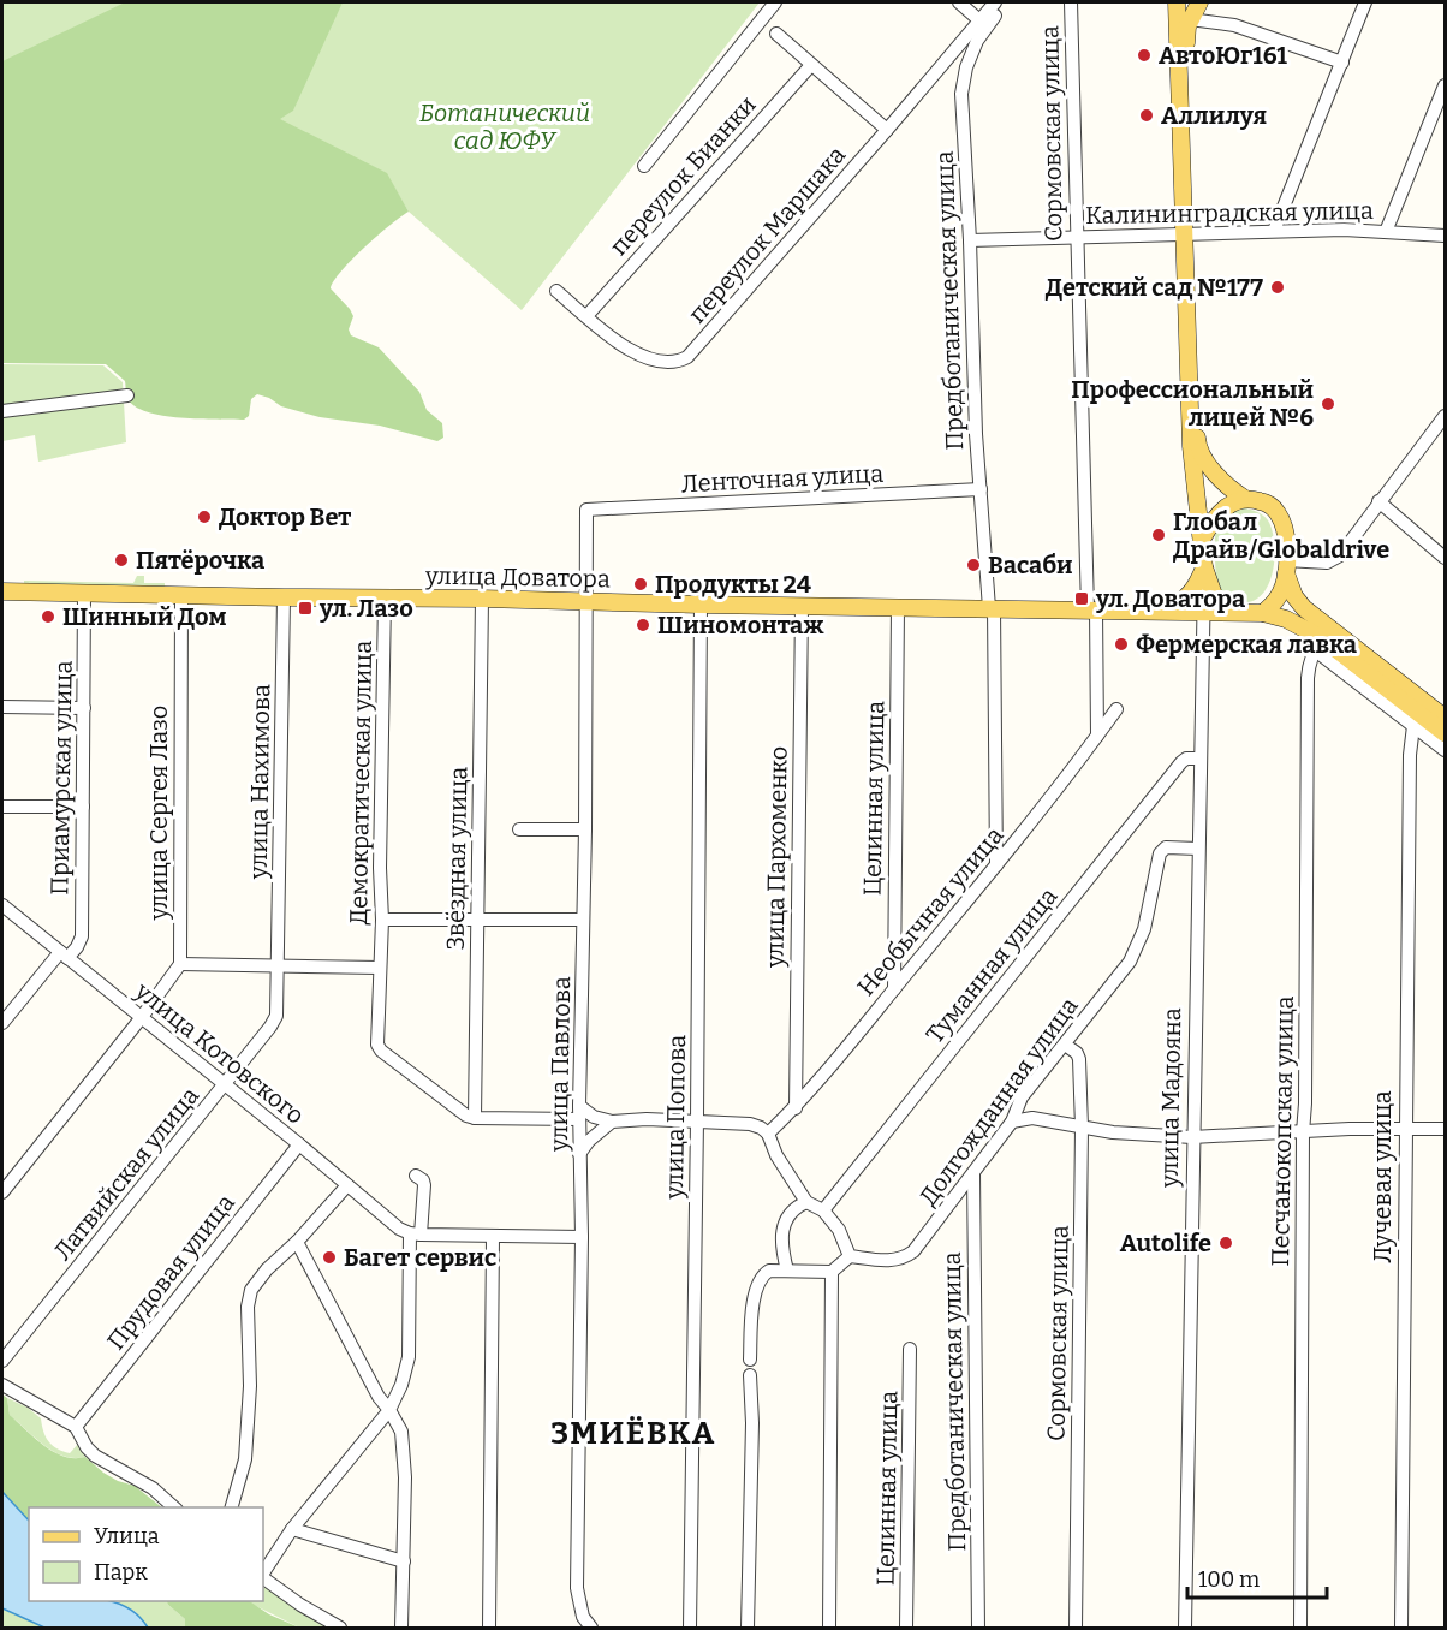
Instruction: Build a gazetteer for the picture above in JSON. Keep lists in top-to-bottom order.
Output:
{
  "streets": {
    "main road": ["улица Доватора"],
    "street": [
      "Сормовская улица",
      "переулок Бианки",
      "Калининградская улица",
      "переулок Маршака",
      "Предботаническая улица",
      "Ленточная улица",
      "Приамурская улица",
      "улица Нахимова",
      "Демократическая улица",
      "Целинная улица",
      "улица Сергея Лазо",
      "улица Пархоменко",
      "Звёздная улица",
      "Необычная улица",
      "Туманная улица",
      "улица Котовского",
      "улица Павлова",
      "улица Мадояна",
      "Долгожданная улица",
      "улица Попова",
      "Песчанокопская улица",
      "Латвийская улица",
      "Лучевая улица",
      "Прудовая улица"
    ]
  },
  "crossings": [
    ["Сормовская улица", "Калининградская улица"],
    ["Сормовская улица", "улица Доватора"],
    ["Сормовская улица", "Необычная улица"],
    ["Сормовская улица", "Долгожданная улица"],
    ["переулок Бианки", "переулок Маршака"],
    ["Калининградская улица", "Предботаническая улица"],
    ["Предботаническая улица", "Ленточная улица"],
    ["Предботаническая улица", "улица Доватора"],
    ["Предботаническая улица", "Необычная улица"],
    ["Предботаническая улица", "Долгожданная улица"],
    ["Ленточная улица", "улица Павлова"],
    ["улица Доватора", "Приамурская улица"],
    ["улица Доватора", "улица Нахимова"],
    ["улица Доватора", "Демократическая улица"],
    ["улица Доватора", "Целинная улица"],
    ["улица Доватора", "улица Сергея Лазо"],
    ["улица Доватора", "улица Пархоменко"],
    ["улица Доватора", "Звёздная улица"],
    ["улица Доватора", "улица Павлова"],
    ["улица Доватора", "улица Мадояна"],
    ["улица Доватора", "улица Попова"],
    ["Приамурская улица", "улица Котовского"],
    ["улица Нахимова", "Латвийская улица"],
    ["Демократическая улица", "Звёздная улица"],
    ["Целинная улица", "Необычная улица"],
    ["улица Пархоменко", "Необычная улица"],
    ["Туманная улица", "улица Мадояна"],
    ["Туманная улица", "Долгожданная улица"],
    ["улица Котовского", "Латвийская улица"],
    ["улица Котовского", "Прудовая улица"],
    ["улица Мадояна", "Долгожданная улица"]
  ],
  "districts": ["ЗМИЁВКА"],
  "parks": ["Ботанический сад ЮФУ"],
  "places": {
    "other": [
      "АвтоЮг161",
      "Аллилуя",
      "Детский сад №177",
      "Профессиональный лицей №6",
      "Доктор Вет",
      "Глобал Драйв/Globaldrive",
      "Пятёрочка",
      "Васаби",
      "Продукты 24",
      "Шинный Дом",
      "Шиномонтаж",
      "Фермерская лавка",
      "Autolife",
      "Багет сервис"
    ],
    "transit": ["ул. Доватора", "ул. Лазо"]
  },
  "legend": ["Улица", "Парк"],
  "scale_bar": "100 m"
}
